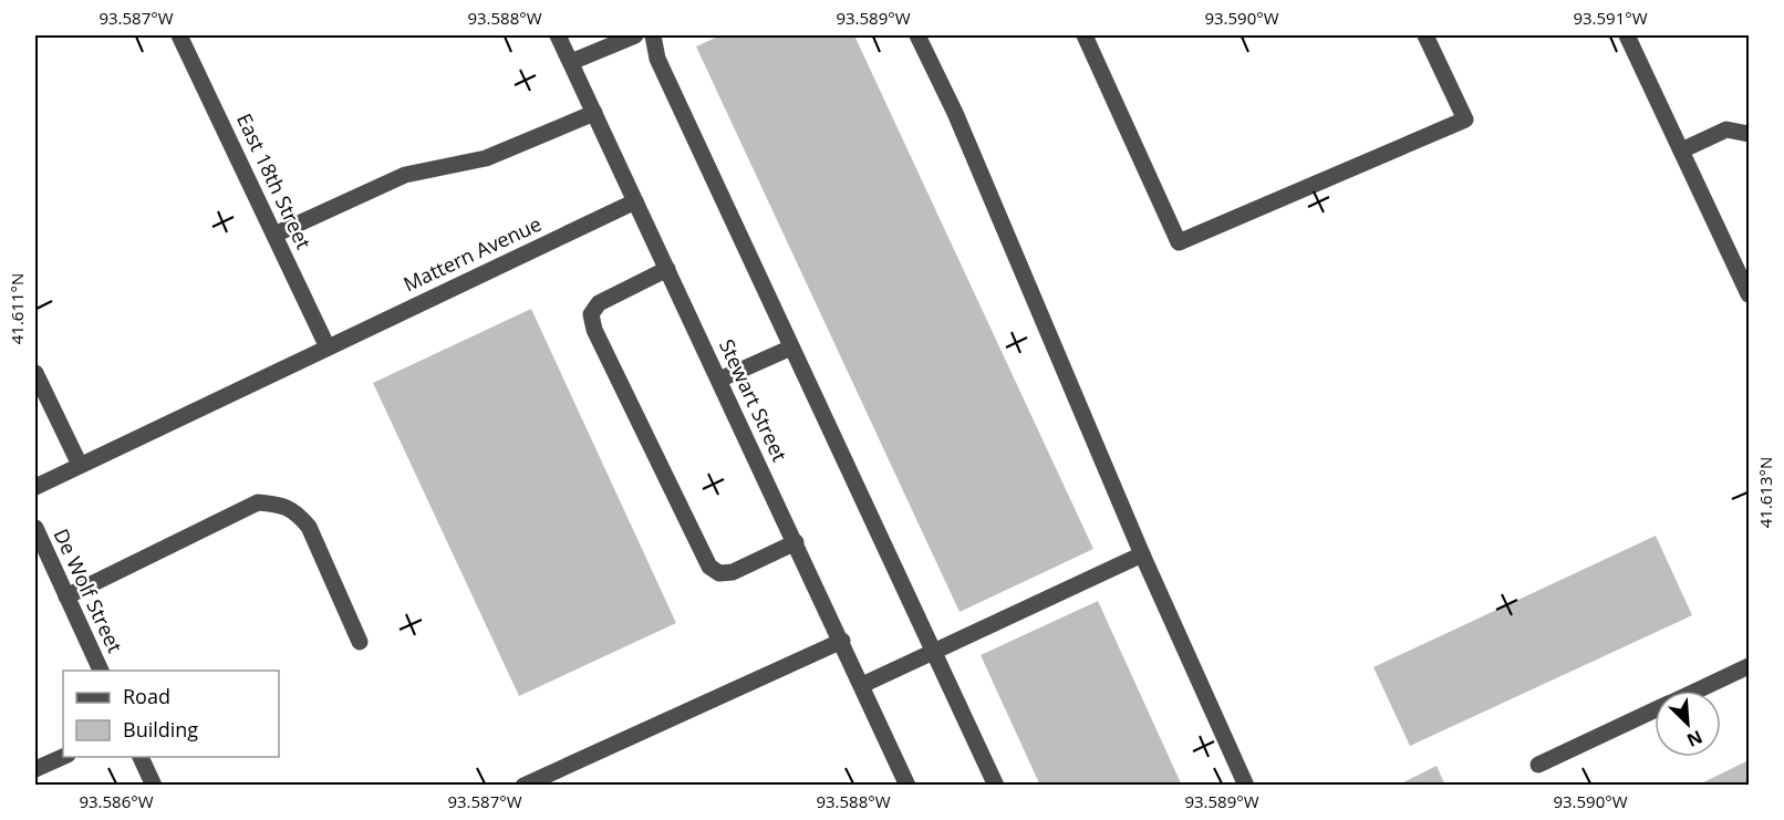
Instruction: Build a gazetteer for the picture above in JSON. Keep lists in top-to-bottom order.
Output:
{
  "streets": {
    "street": [
      "East 18th Street",
      "Mattern Avenue",
      "Stewart Street",
      "De Wolf Street"
    ]
  },
  "crossings": [
    ["East 18th Street", "Mattern Avenue"],
    ["Mattern Avenue", "Stewart Street"]
  ],
  "legend": ["Road", "Building"],
  "north": "bottom right",
  "coordinates": [
    "93.587°W",
    "93.588°W",
    "93.589°W",
    "93.590°W",
    "93.591°W",
    "41.611°N",
    "41.613°N",
    "93.586°W"
  ]
}
